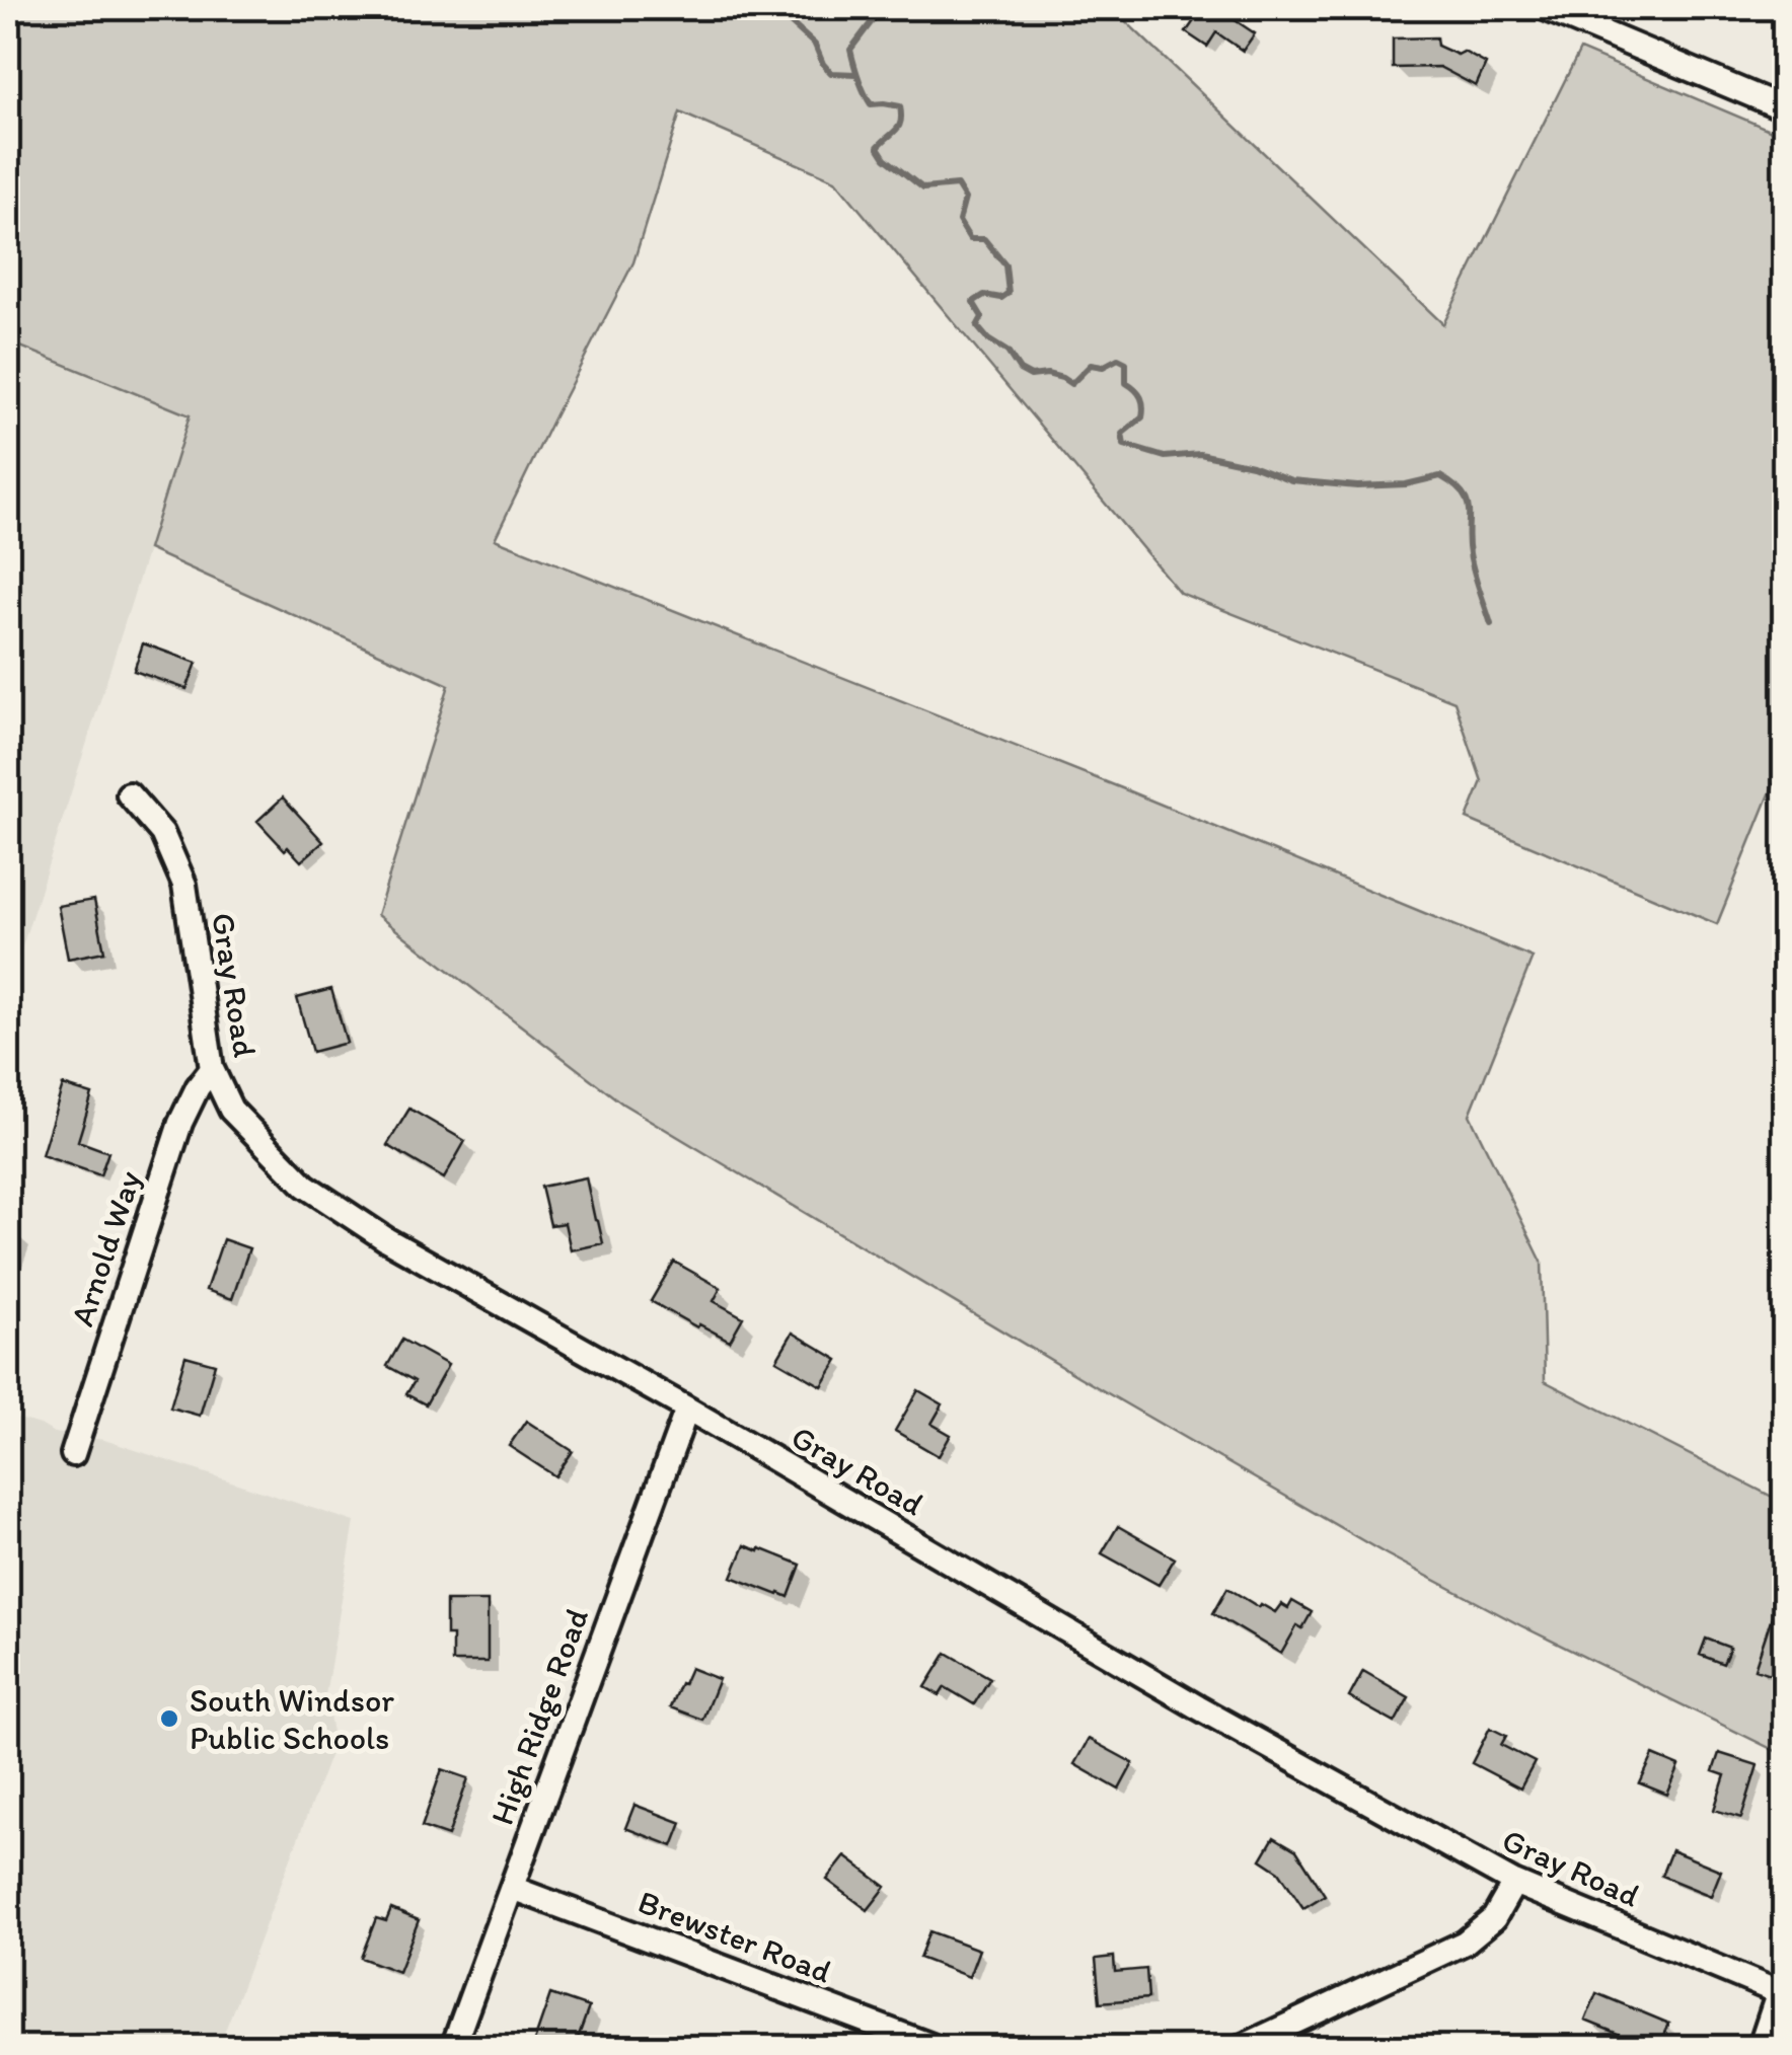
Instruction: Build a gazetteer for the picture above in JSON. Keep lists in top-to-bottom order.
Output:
{
  "streets": {
    "street": [
      "Gray Road",
      "Arnold Way",
      "High Ridge Road",
      "Brewster Road"
    ]
  },
  "crossings": [
    ["Gray Road", "Arnold Way"],
    ["Gray Road", "High Ridge Road"],
    ["High Ridge Road", "Brewster Road"]
  ],
  "places": ["South Windsor Public Schools"]
}
